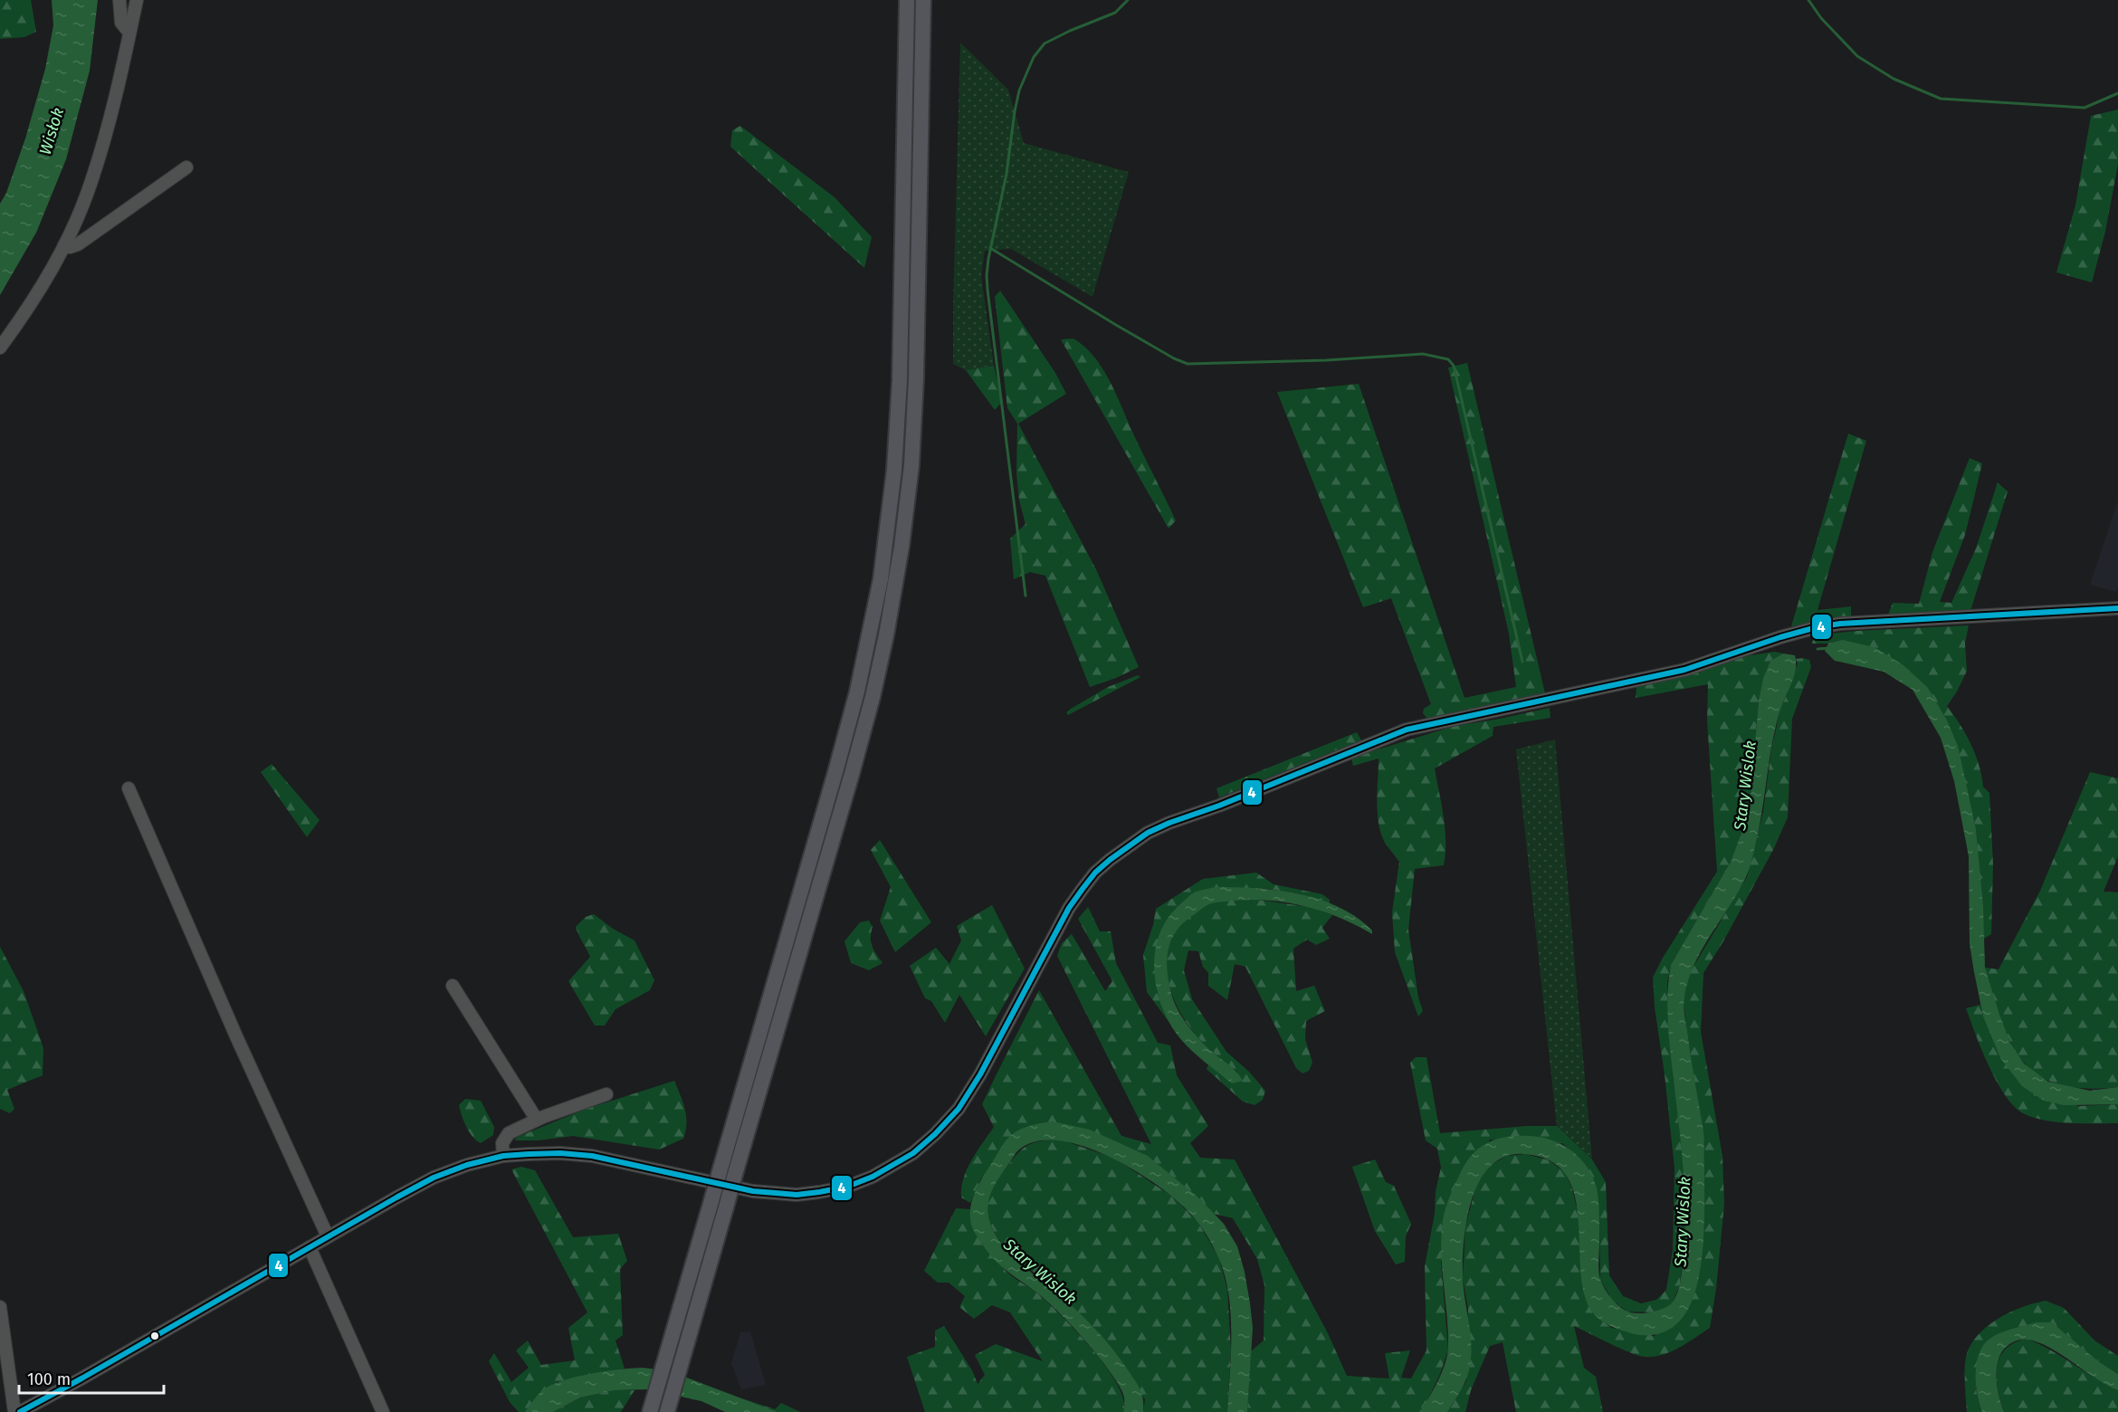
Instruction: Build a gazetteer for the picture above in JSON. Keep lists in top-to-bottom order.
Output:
{
  "water": ["Wisłok", "Stary Wislok"],
  "lines": ["transit line 4"],
  "scale_bar": "100 m"
}
